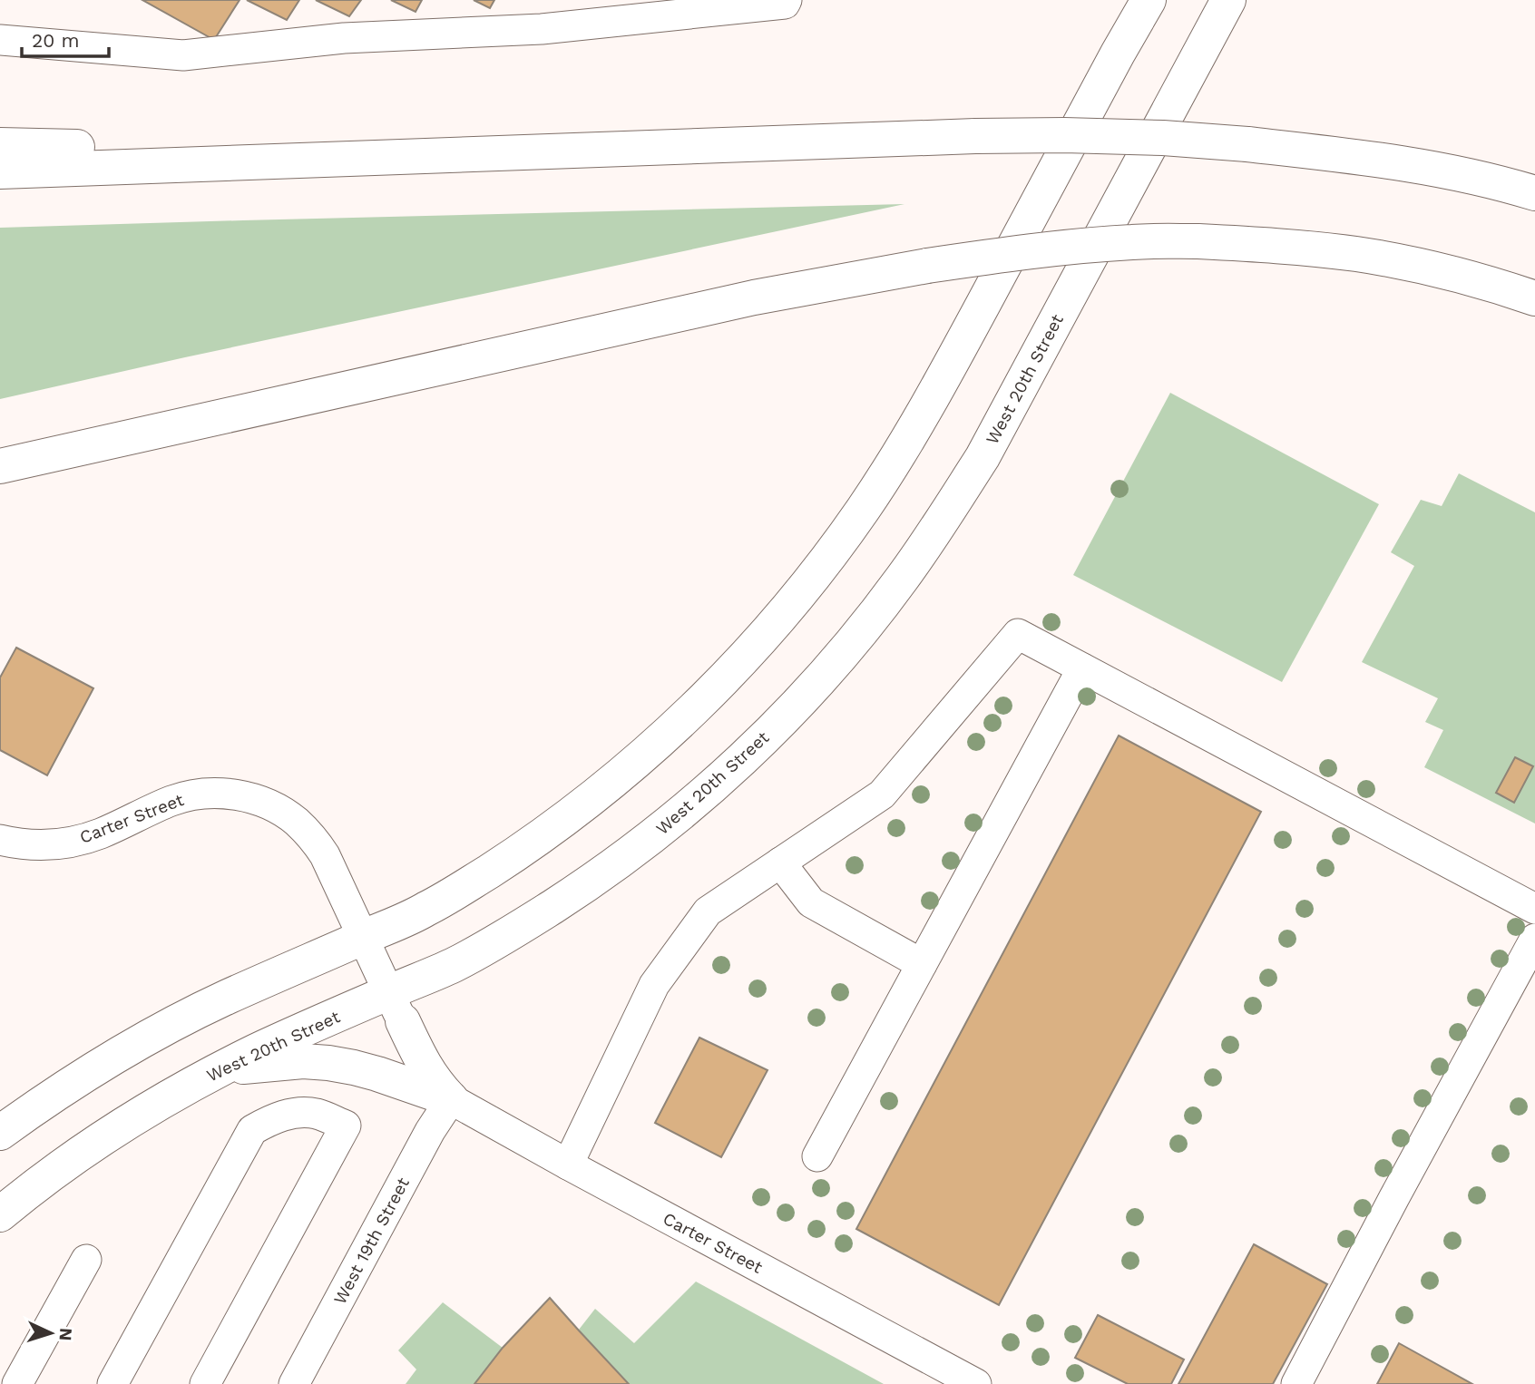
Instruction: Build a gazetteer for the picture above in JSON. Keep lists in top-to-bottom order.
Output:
{
  "streets": {
    "main road": ["West 20th Street"],
    "street": ["Carter Street", "West 19th Street"]
  },
  "crossings": [
    ["West 20th Street", "Carter Street"],
    ["Carter Street", "West 19th Street"]
  ],
  "scale_bar": "20 m",
  "north": "right"
}
